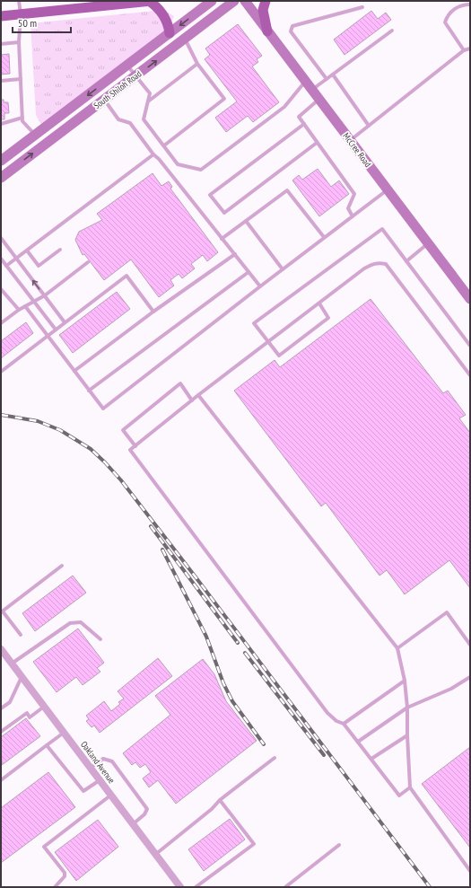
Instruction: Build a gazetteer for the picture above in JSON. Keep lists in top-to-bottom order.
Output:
{
  "streets": {
    "main road": ["South Shiloh Road", "McCree Road"],
    "street": ["Oakland Avenue"]
  },
  "scale_bar": "50 m"
}
